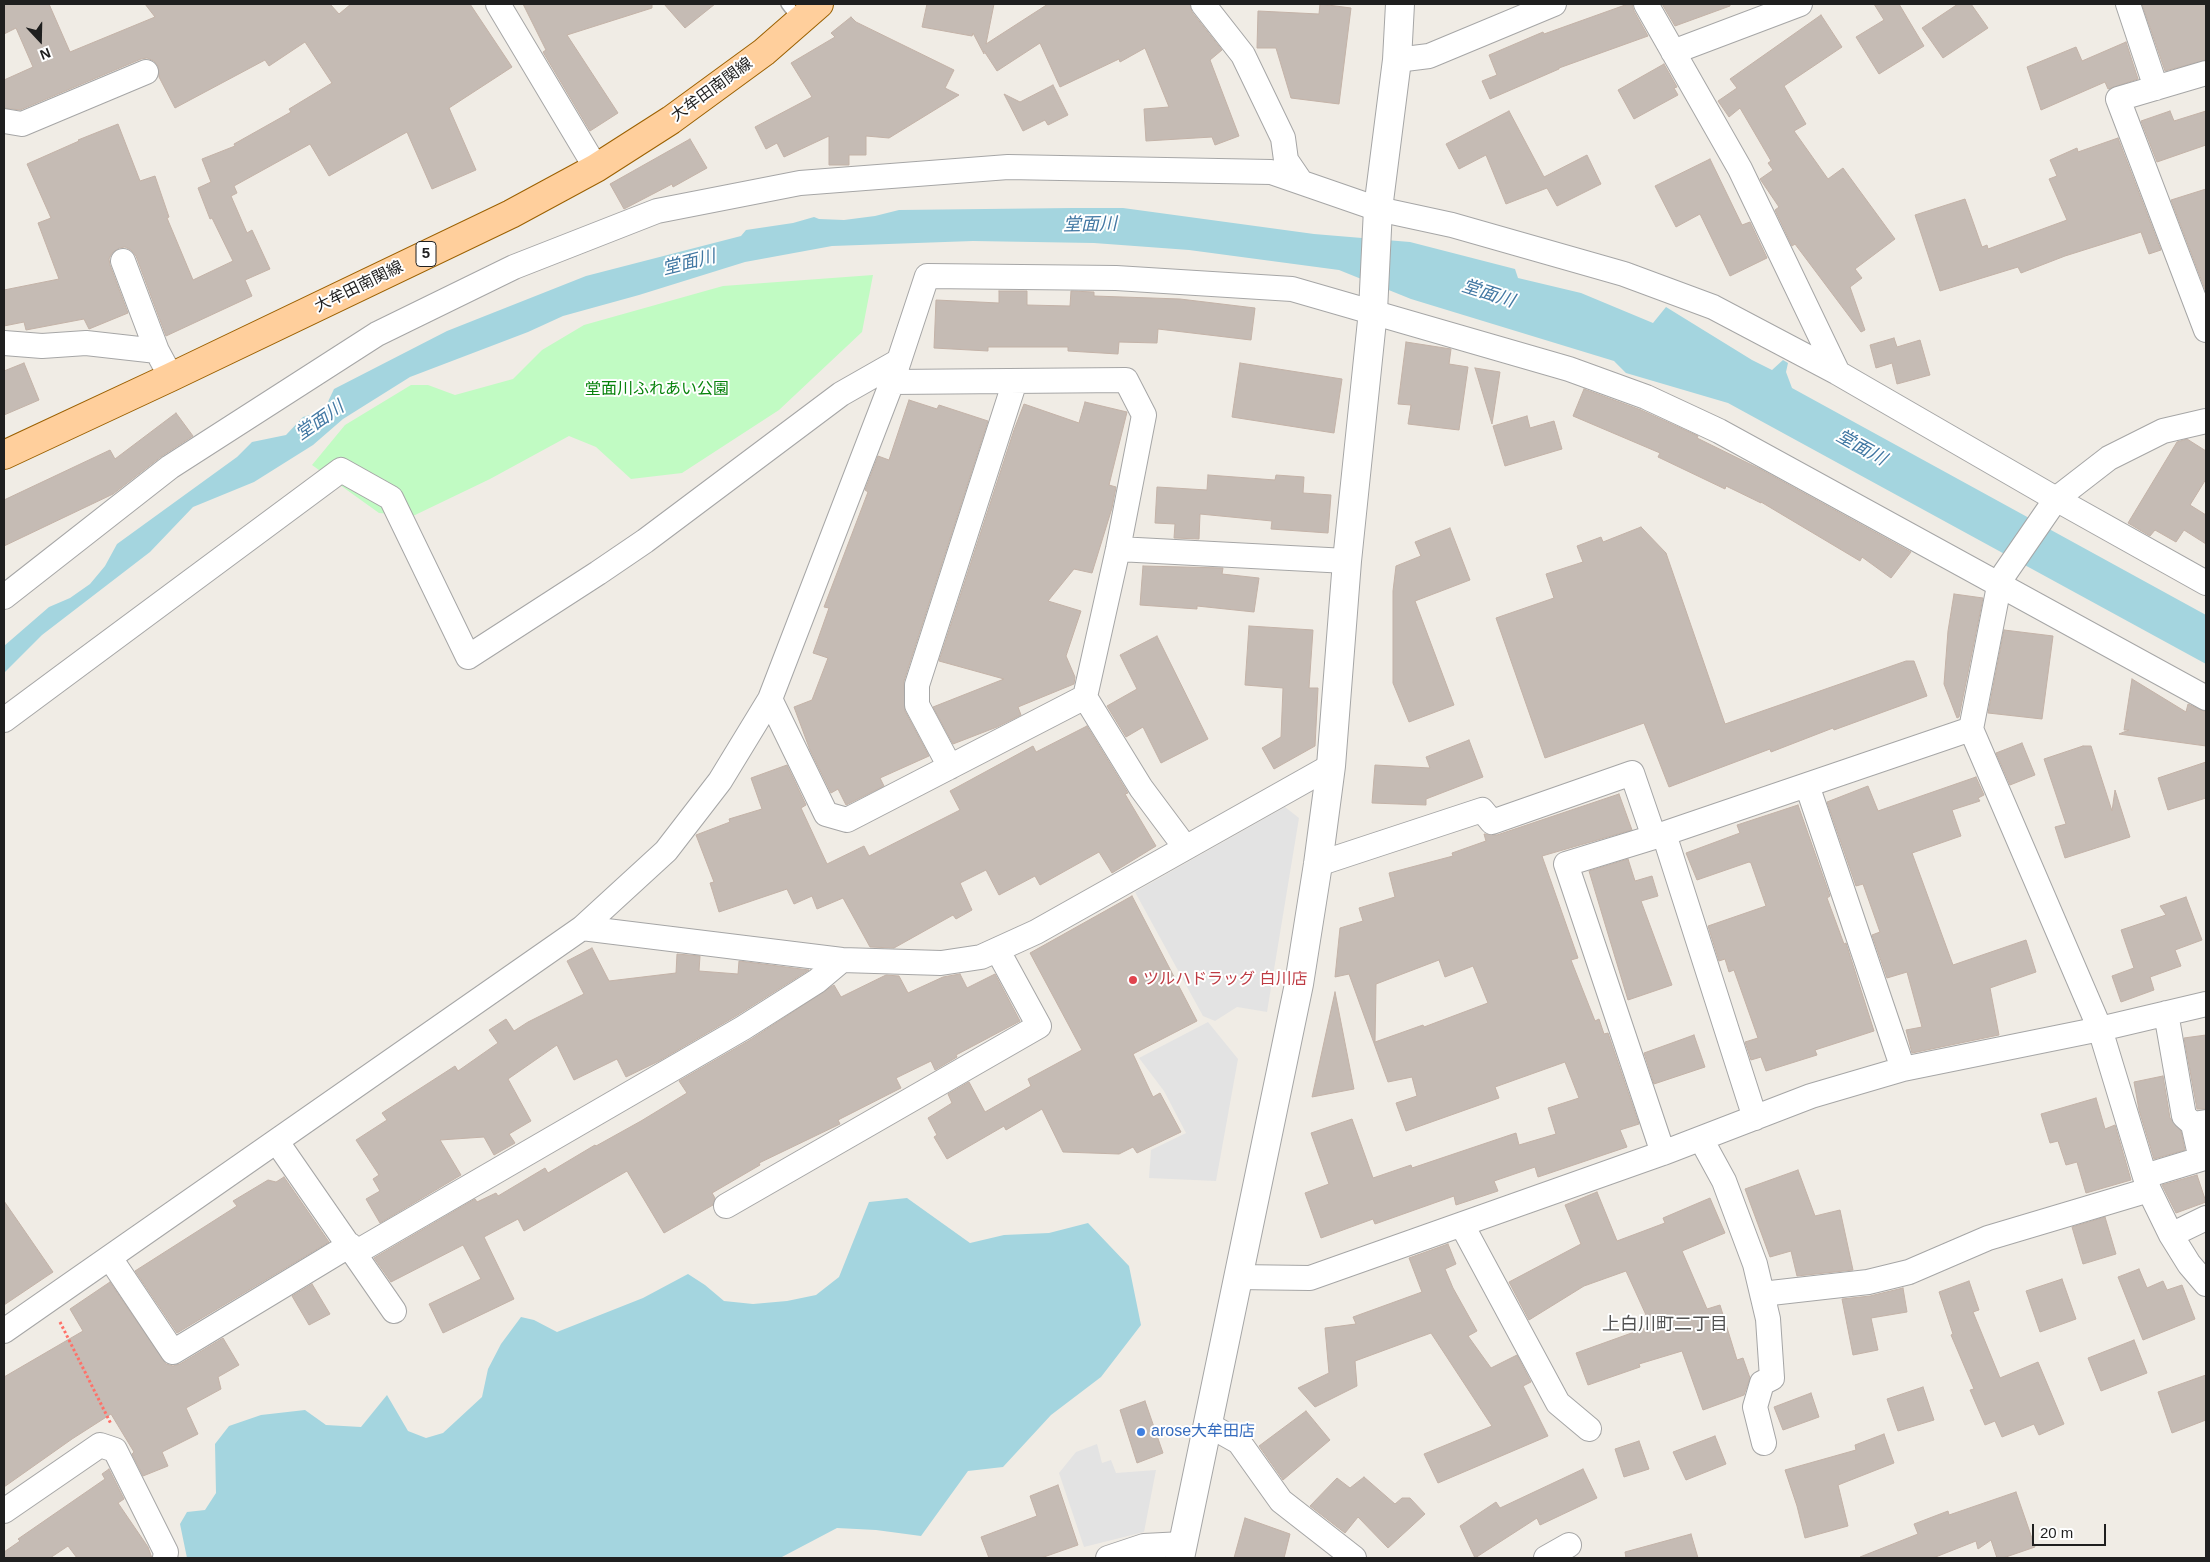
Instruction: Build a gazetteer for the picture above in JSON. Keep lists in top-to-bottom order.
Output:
{
  "streets": {
    "main road": ["大牟田南関線", "5"]
  },
  "districts": ["上白川町二丁目"],
  "water": ["堂面川"],
  "parks": ["堂面川ふれあい公園"],
  "places": ["ツルハドラッグ 白川店", "arose大牟田店"],
  "scale_bar": "20 m",
  "north": "bottom"
}
